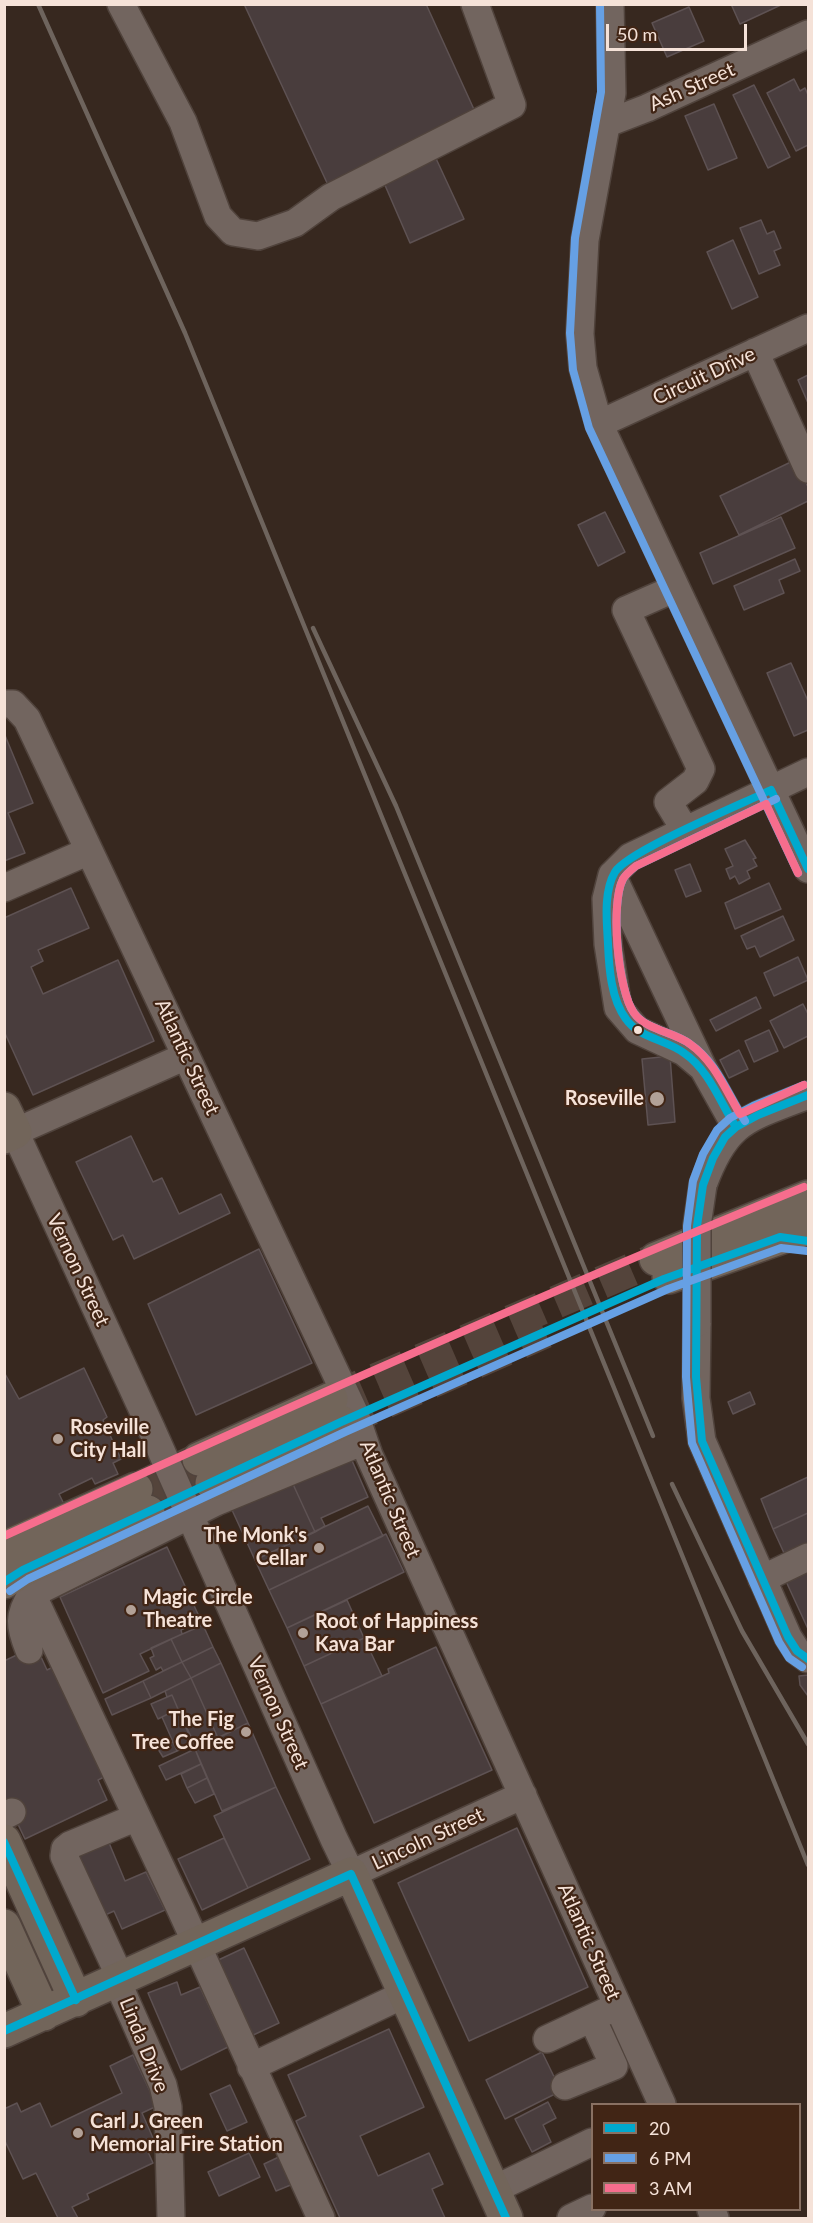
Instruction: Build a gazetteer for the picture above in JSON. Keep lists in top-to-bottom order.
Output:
{
  "streets": {
    "main road": ["Vernon Street", "Lincoln Street"],
    "street": [
      "Ash Street",
      "Circuit Drive",
      "Atlantic Street",
      "Linda Drive"
    ]
  },
  "crossings": [
    ["Atlantic Street", "Lincoln Street"],
    ["Vernon Street", "Lincoln Street"],
    ["Lincoln Street", "Linda Drive"]
  ],
  "places": [
    "Roseville",
    "Roseville City Hall",
    "The Monk's Cellar",
    "Magic Circle Theatre",
    "Root of Happiness Kava Bar",
    "The Fig Tree Coffee",
    "Carl J. Green Memorial Fire Station"
  ],
  "lines": ["transit line 20"],
  "legend": ["20", "6 PM", "3 AM"],
  "scale_bar": "50 m"
}
